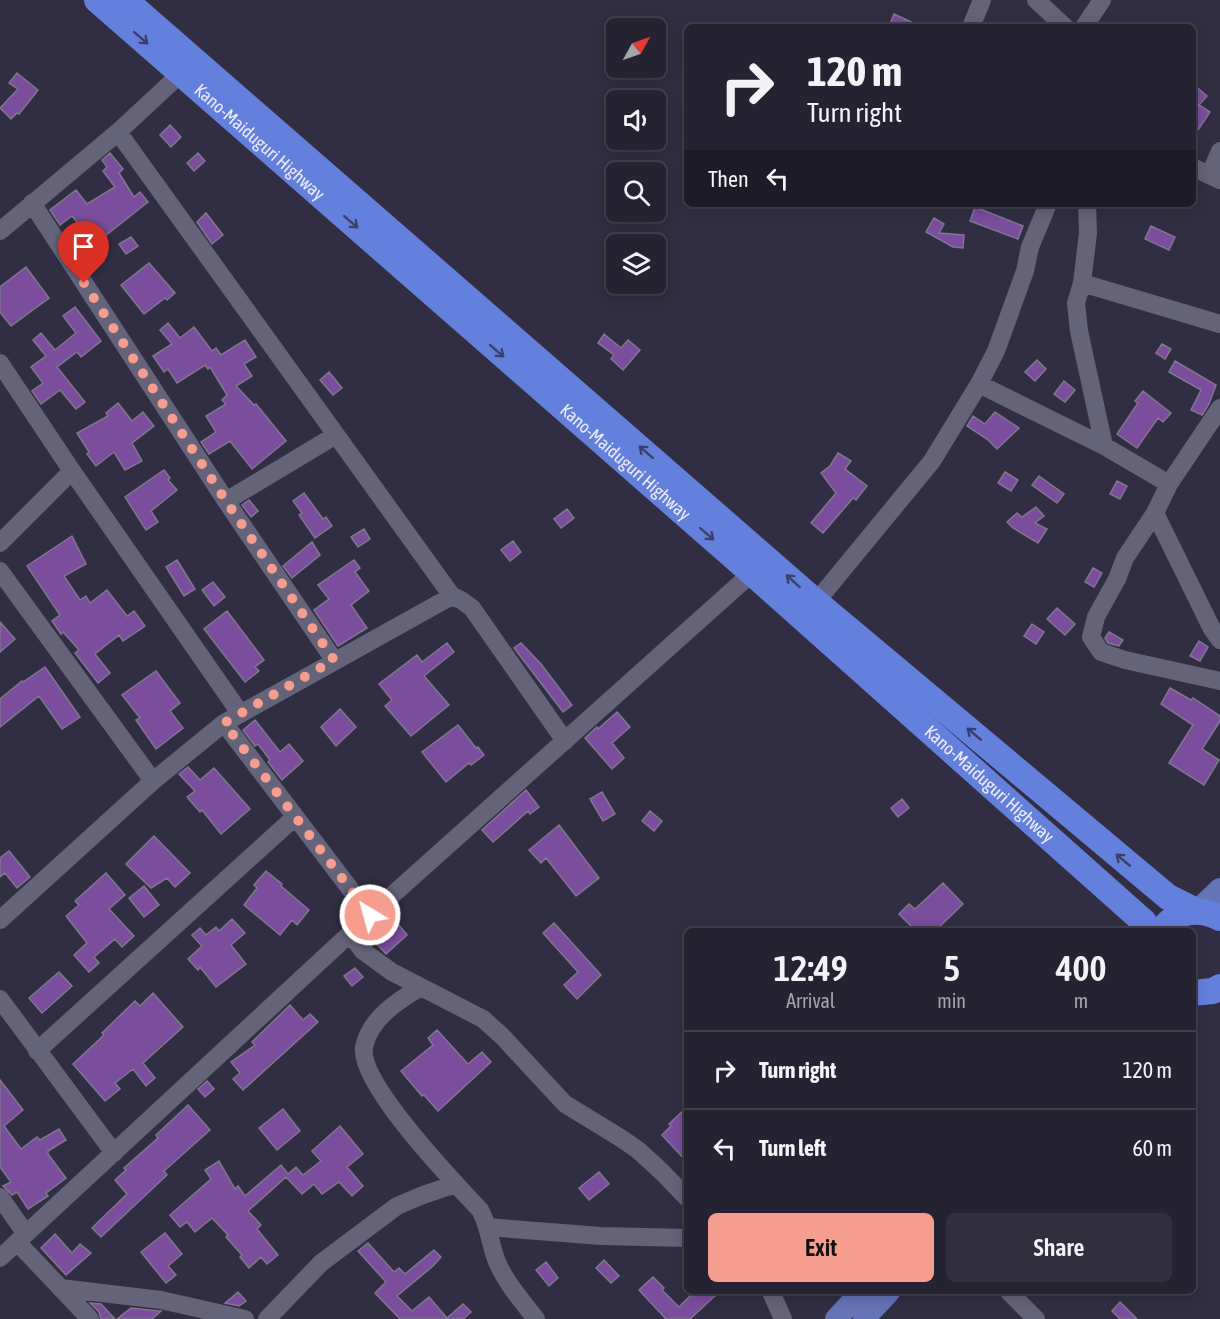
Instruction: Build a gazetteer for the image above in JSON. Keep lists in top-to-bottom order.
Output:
{
  "streets": {
    "highway": ["Kano-Maiduguri Highway"]
  },
  "north": "top right",
  "page": {
    "turn": ["120 m", "Turn right"],
    "then": "Then",
    "eta": [
      "12:49",
      "Arrival",
      "5",
      "min",
      "400",
      "m"
    ],
    "list": [
      {
        "name": "Turn right",
        "value": "120 m"
      },
      {
        "name": "Turn left",
        "value": "60 m"
      }
    ],
    "buttons": ["Exit", "Share"]
  }
}
